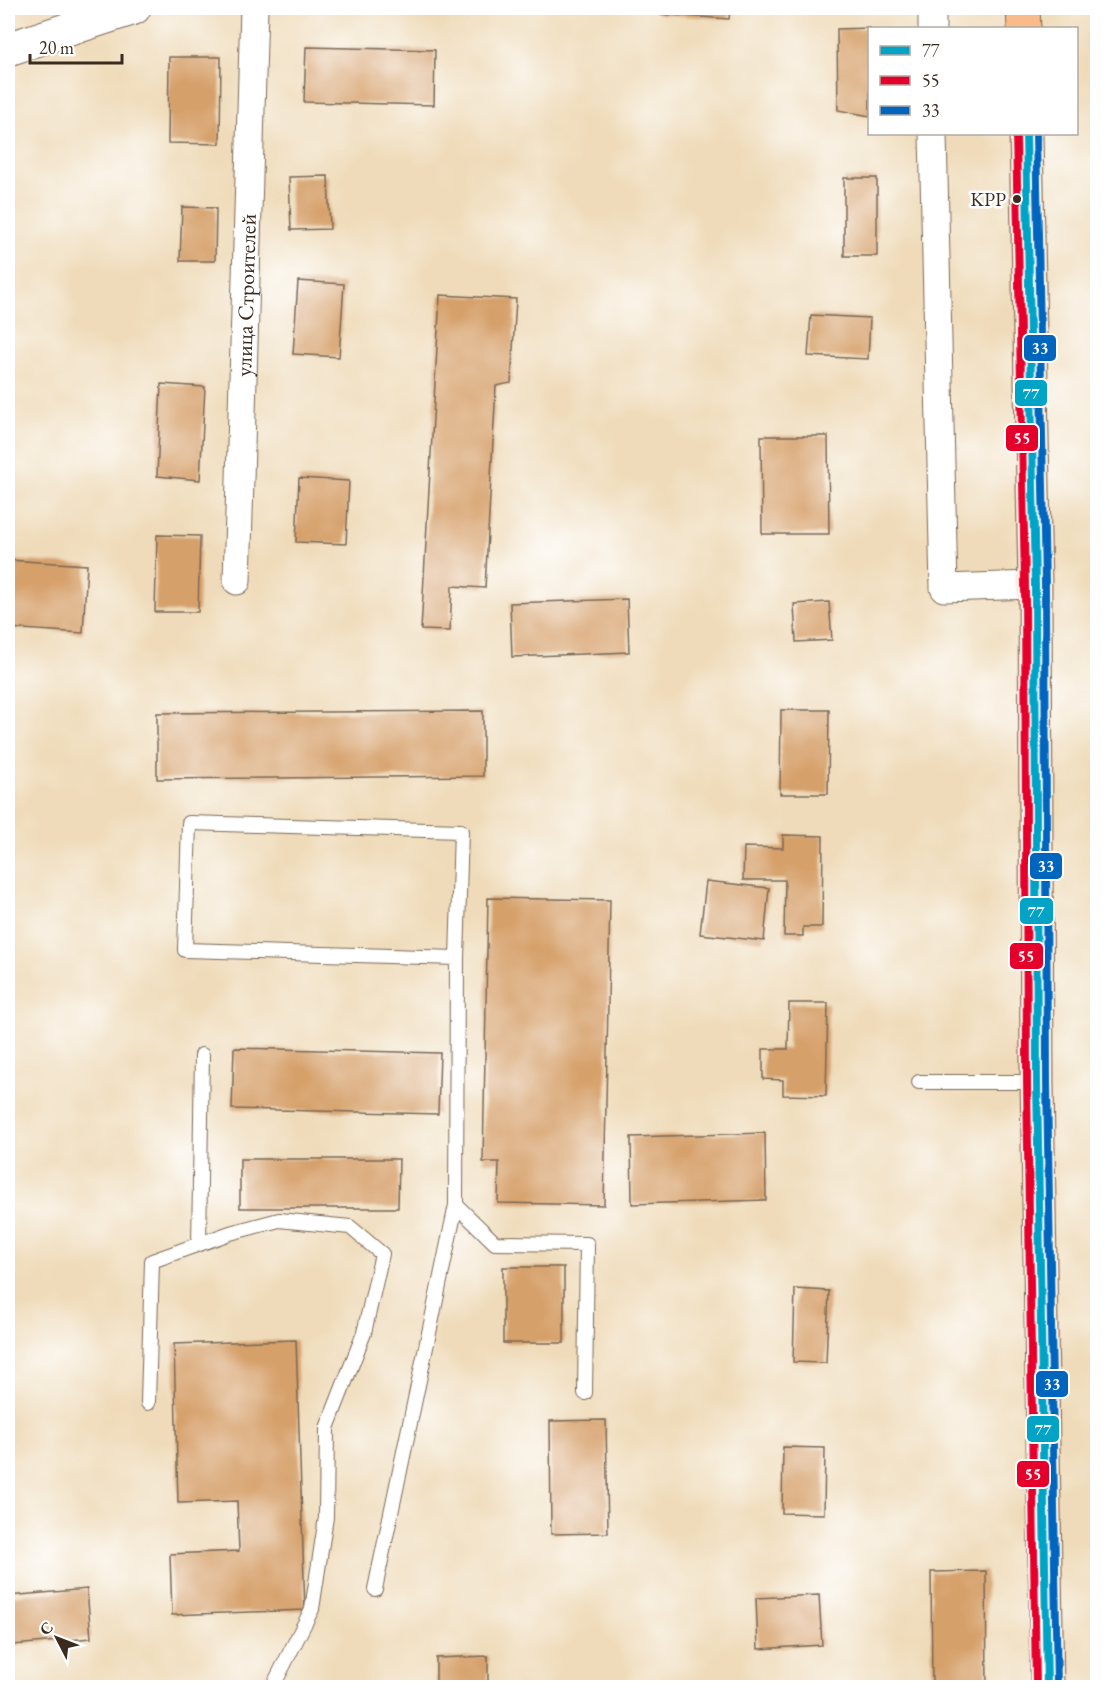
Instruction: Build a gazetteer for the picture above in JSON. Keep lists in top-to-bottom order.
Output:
{
  "streets": {
    "street": ["улица Строителей"]
  },
  "places": ["KPP"],
  "lines": ["transit line 77", "transit line 55", "transit line 33"],
  "legend": ["77", "55", "33"],
  "scale_bar": "20 m",
  "north": "top left"
}
